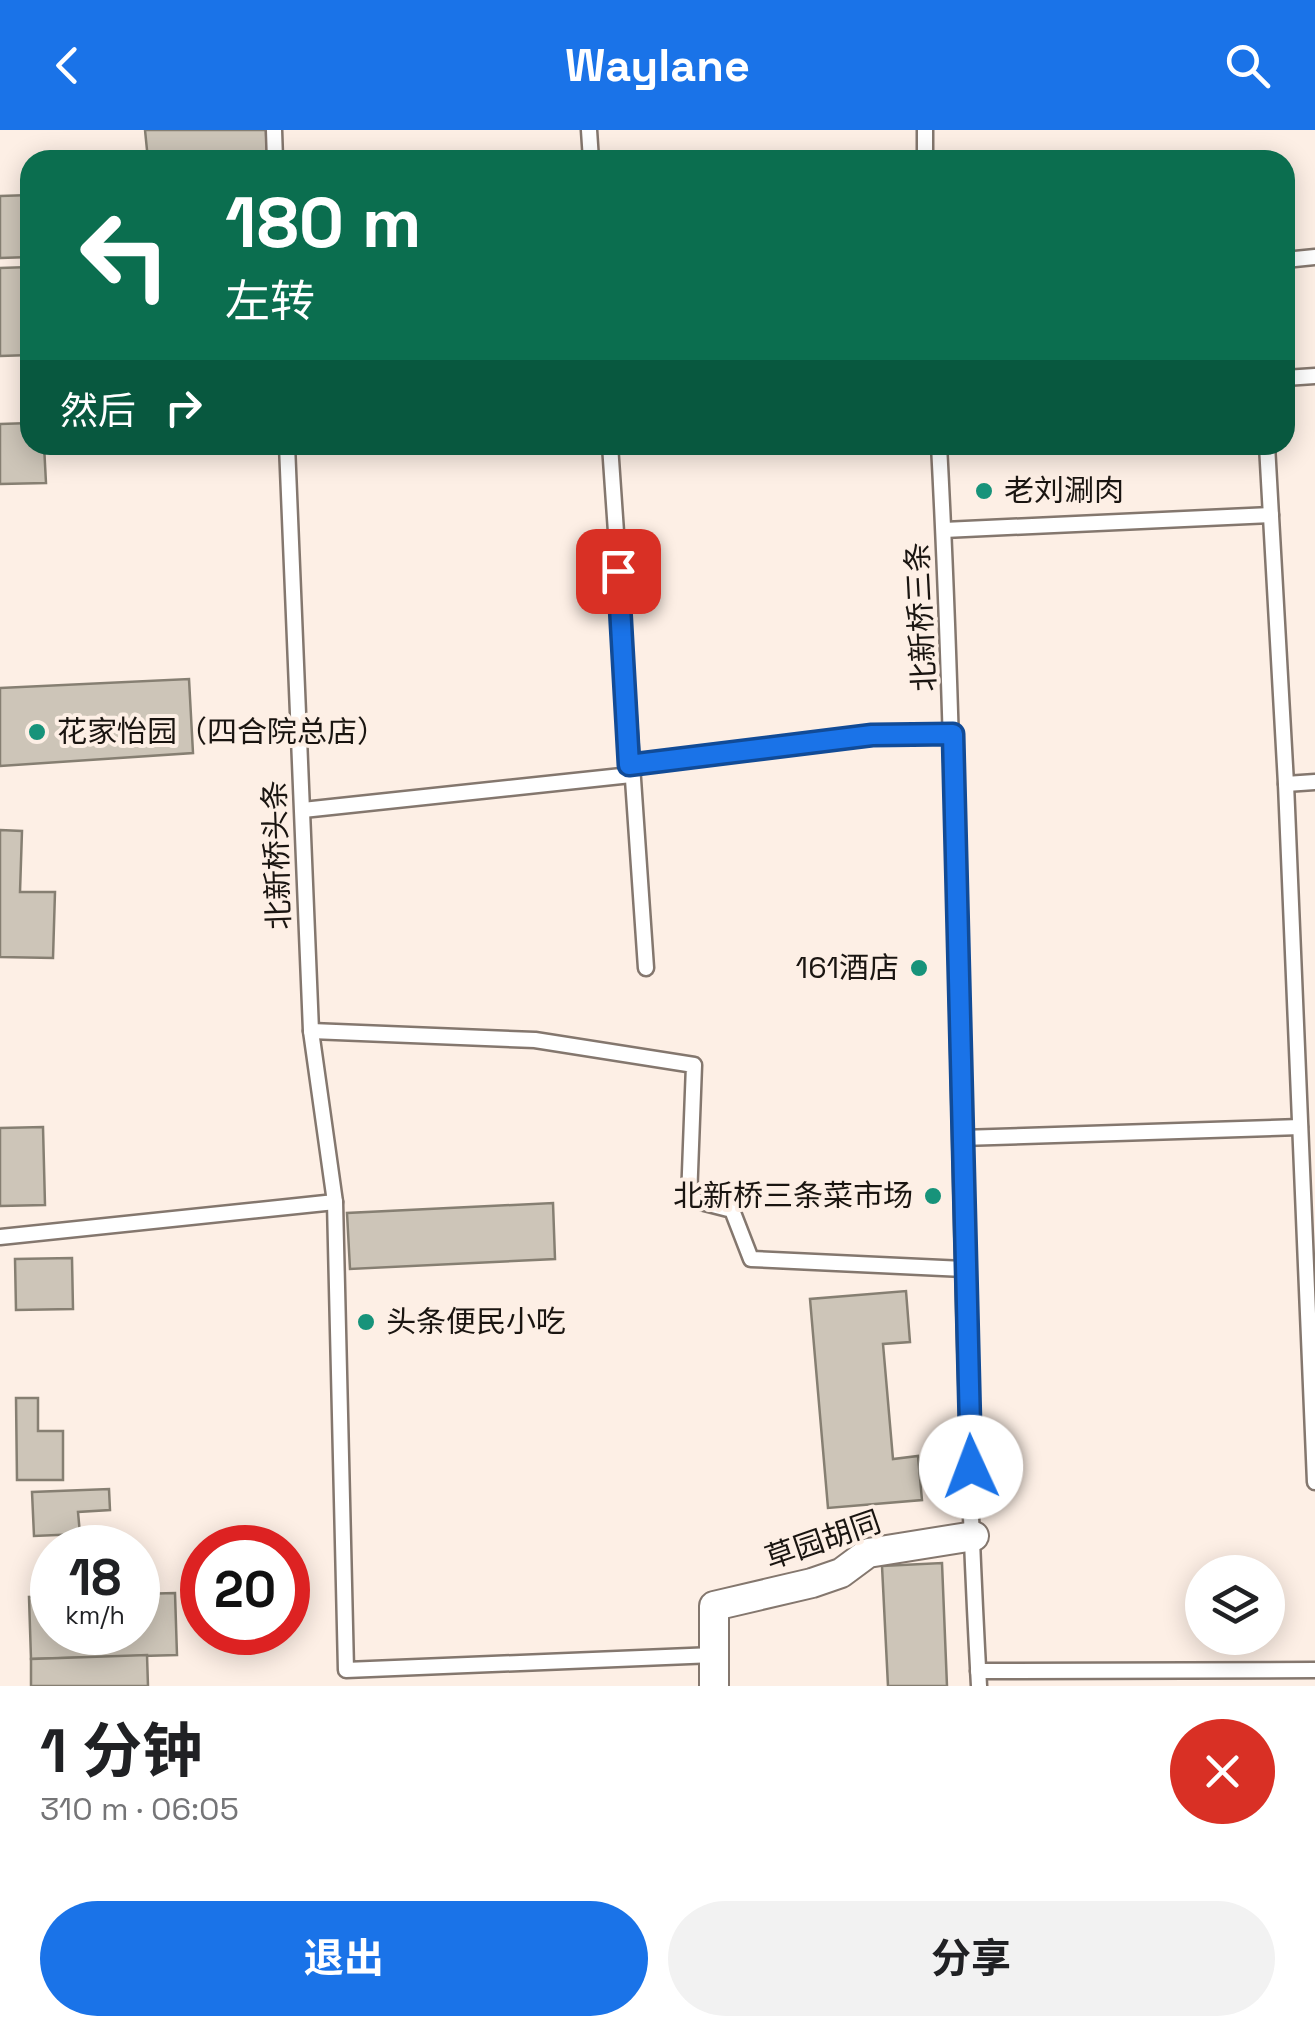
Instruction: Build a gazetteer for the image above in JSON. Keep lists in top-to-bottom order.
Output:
{
  "streets": {
    "street": ["草园胡同"],
    "lane": ["北新桥三条", "北新桥头条"]
  },
  "crossings": [
    ["北新桥三条", "草园胡同"],
    ["北新桥头条", "草园胡同"]
  ],
  "places": [
    "老刘涮肉",
    "花家怡园（四合院总店）",
    "161酒店",
    "北新桥三条菜市场",
    "头条便民小吃"
  ],
  "page": {
    "header": "Waylane",
    "turn": ["180 m", "左转"],
    "then": "然后",
    "speed": "18 km/h",
    "limit": "20",
    "heading": ["1 分钟", "310 m · 06:05"],
    "buttons": ["退出", "分享"]
  }
}
